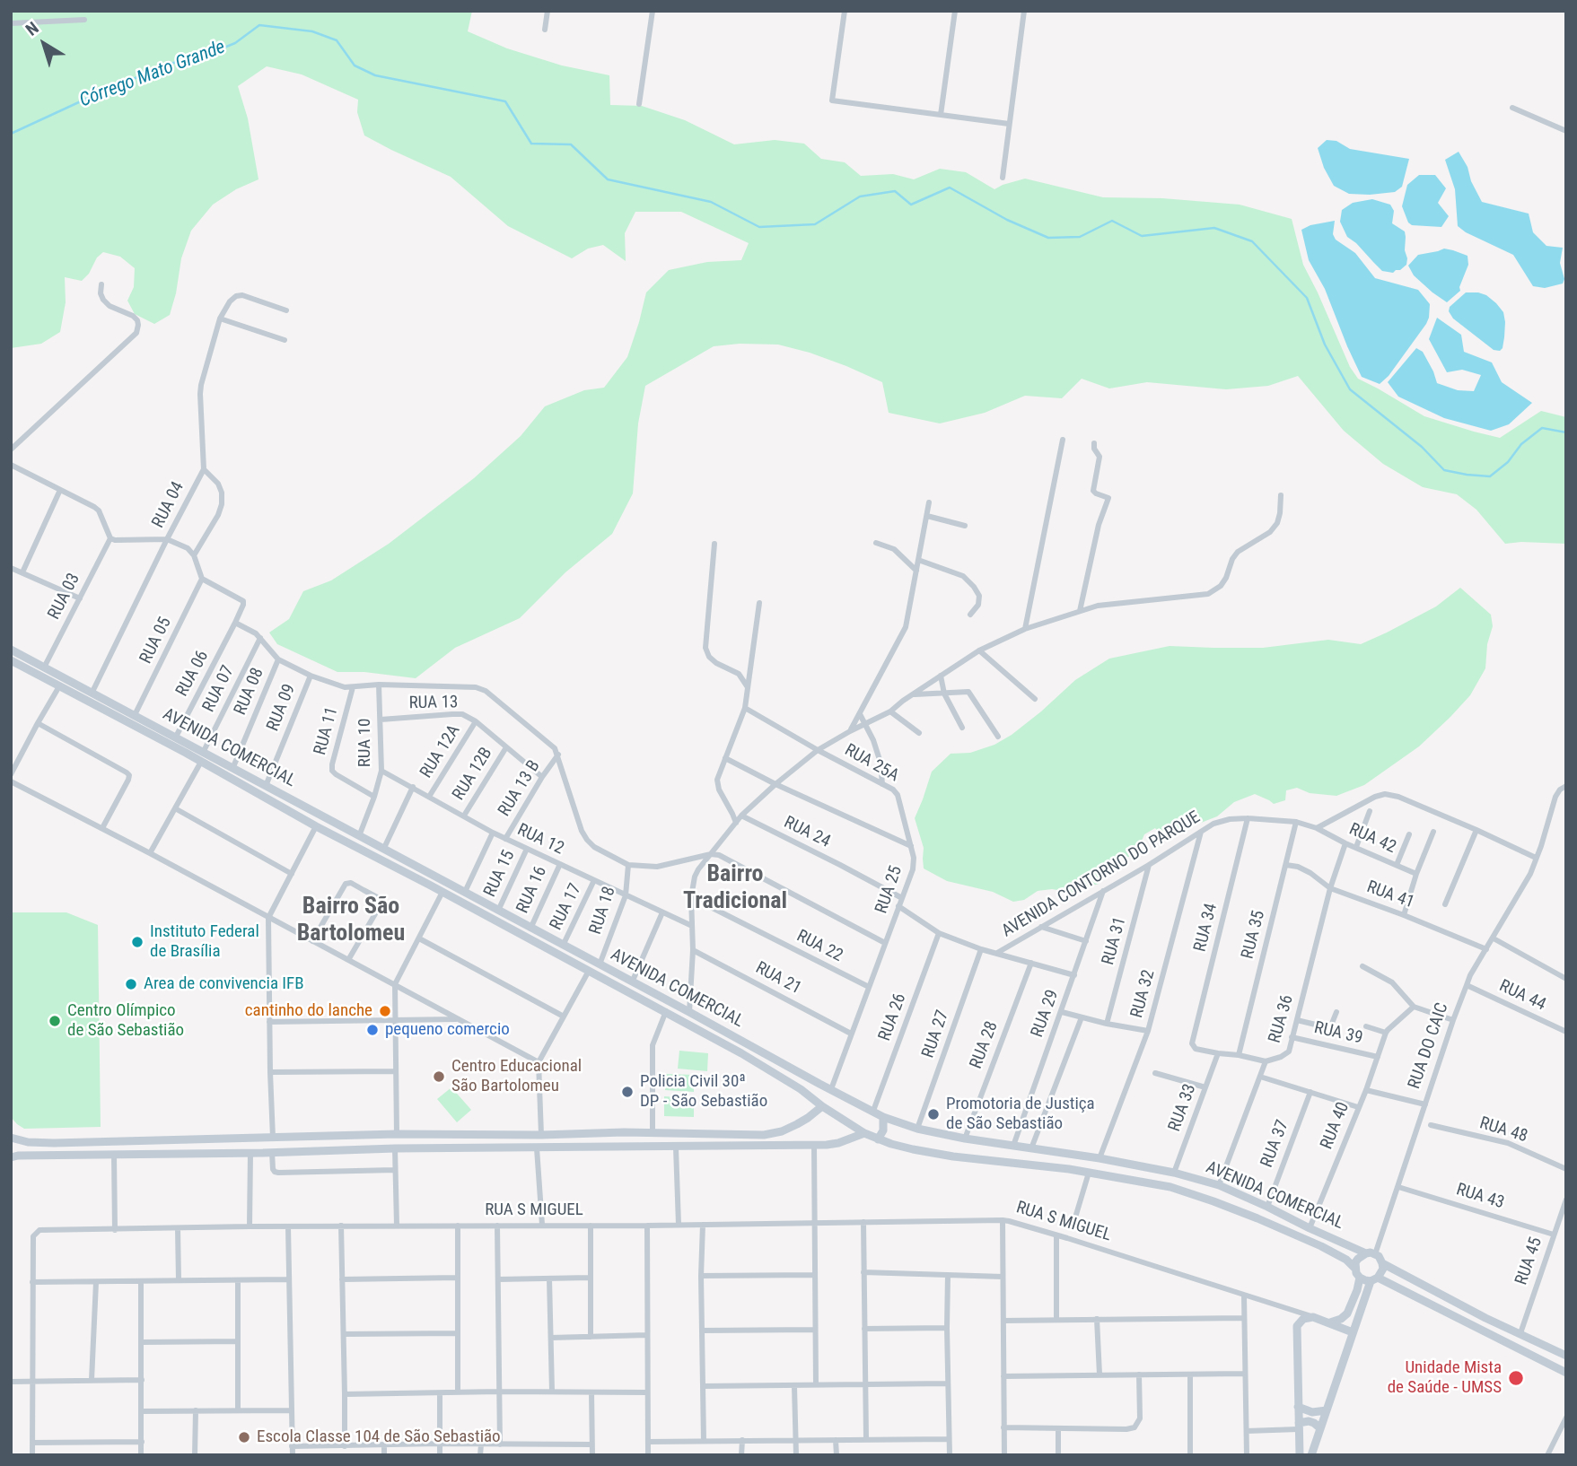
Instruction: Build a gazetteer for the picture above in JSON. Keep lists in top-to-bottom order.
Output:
{
  "streets": {
    "street": [
      "RUA 04",
      "RUA 03",
      "RUA 05",
      "RUA 06",
      "RUA 07",
      "RUA 08",
      "RUA 13",
      "RUA 09",
      "RUA 11",
      "RUA 10",
      "AVENIDA COMERCIAL",
      "RUA 12A",
      "RUA 25A",
      "RUA 12B",
      "RUA 13 B",
      "RUA 24",
      "RUA 42",
      "RUA 12",
      "RUA 15",
      "AVENIDA CONTORNO DO PARQUE",
      "RUA 16",
      "RUA 25",
      "RUA 41",
      "RUA 17",
      "RUA 18",
      "RUA 34",
      "RUA 35",
      "RUA 31",
      "RUA 22",
      "RUA 21",
      "RUA 32",
      "RUA 44",
      "RUA 29",
      "RUA 26",
      "RUA 36",
      "RUA 39",
      "RUA 27",
      "RUA 28",
      "RUA DO CAIC",
      "RUA 33",
      "RUA 40",
      "RUA 48",
      "RUA 37",
      "RUA 43",
      "RUA S MIGUEL",
      "RUA 45"
    ]
  },
  "crossings": [
    ["RUA 04", "AVENIDA COMERCIAL"],
    ["RUA 03", "AVENIDA COMERCIAL"],
    ["RUA 05", "AVENIDA COMERCIAL"],
    ["RUA 06", "AVENIDA COMERCIAL"],
    ["RUA 07", "AVENIDA COMERCIAL"],
    ["RUA 08", "AVENIDA COMERCIAL"],
    ["RUA 13", "RUA 10"],
    ["RUA 13", "RUA 12A"],
    ["RUA 13", "RUA 12B"],
    ["RUA 13", "RUA 13 B"],
    ["RUA 09", "AVENIDA COMERCIAL"],
    ["RUA 11", "RUA 10"],
    ["RUA 10", "AVENIDA COMERCIAL"],
    ["RUA 10", "RUA 12"],
    ["AVENIDA COMERCIAL", "RUA 15"],
    ["AVENIDA COMERCIAL", "RUA 16"],
    ["AVENIDA COMERCIAL", "RUA 25"],
    ["AVENIDA COMERCIAL", "RUA 17"],
    ["AVENIDA COMERCIAL", "RUA 18"],
    ["AVENIDA COMERCIAL", "RUA 32"],
    ["AVENIDA COMERCIAL", "RUA 29"],
    ["AVENIDA COMERCIAL", "RUA 26"],
    ["AVENIDA COMERCIAL", "RUA 36"],
    ["AVENIDA COMERCIAL", "RUA 27"],
    ["AVENIDA COMERCIAL", "RUA 28"],
    ["AVENIDA COMERCIAL", "RUA DO CAIC"],
    ["AVENIDA COMERCIAL", "RUA 33"],
    ["AVENIDA COMERCIAL", "RUA 40"],
    ["AVENIDA COMERCIAL", "RUA 37"],
    ["RUA 12A", "RUA 12"],
    ["RUA 25A", "RUA 25"],
    ["RUA 12B", "RUA 12"],
    ["RUA 13 B", "RUA 12"],
    ["RUA 24", "RUA 25"],
    ["RUA 42", "AVENIDA CONTORNO DO PARQUE"],
    ["RUA 42", "RUA 36"],
    ["RUA 12", "RUA 15"],
    ["RUA 12", "RUA 16"],
    ["RUA 12", "RUA 17"],
    ["RUA 12", "RUA 18"],
    ["AVENIDA CONTORNO DO PARQUE", "RUA 34"],
    ["AVENIDA CONTORNO DO PARQUE", "RUA 35"],
    ["AVENIDA CONTORNO DO PARQUE", "RUA 31"],
    ["AVENIDA CONTORNO DO PARQUE", "RUA 32"],
    ["AVENIDA CONTORNO DO PARQUE", "RUA 29"],
    ["RUA 25", "RUA 22"],
    ["RUA 25", "RUA 21"],
    ["RUA 41", "RUA 35"],
    ["RUA 41", "RUA 36"],
    ["RUA 41", "RUA DO CAIC"],
    ["RUA 34", "RUA 33"],
    ["RUA 44", "RUA DO CAIC"],
    ["RUA 36", "RUA 39"],
    ["RUA 39", "RUA 40"],
    ["RUA DO CAIC", "RUA 43"],
    ["RUA 43", "RUA 45"]
  ],
  "districts": ["Bairro Tradicional", "Bairro São Bartolomeu"],
  "water": ["Córrego Mato Grande"],
  "places": [
    "Instituto Federal de Brasília",
    "Area de convivencia IFB",
    "cantinho do lanche",
    "Centro Olímpico de São Sebastião",
    "pequeno comercio",
    "Centro Educacional São Bartolomeu",
    "Policia Civil 30ª DP - São Sebastião",
    "Promotoria de Justiça de São Sebastião",
    "Unidade Mista de Saúde - UMSS",
    "Escola Classe 104 de São Sebastião"
  ],
  "north": "top left"
}
